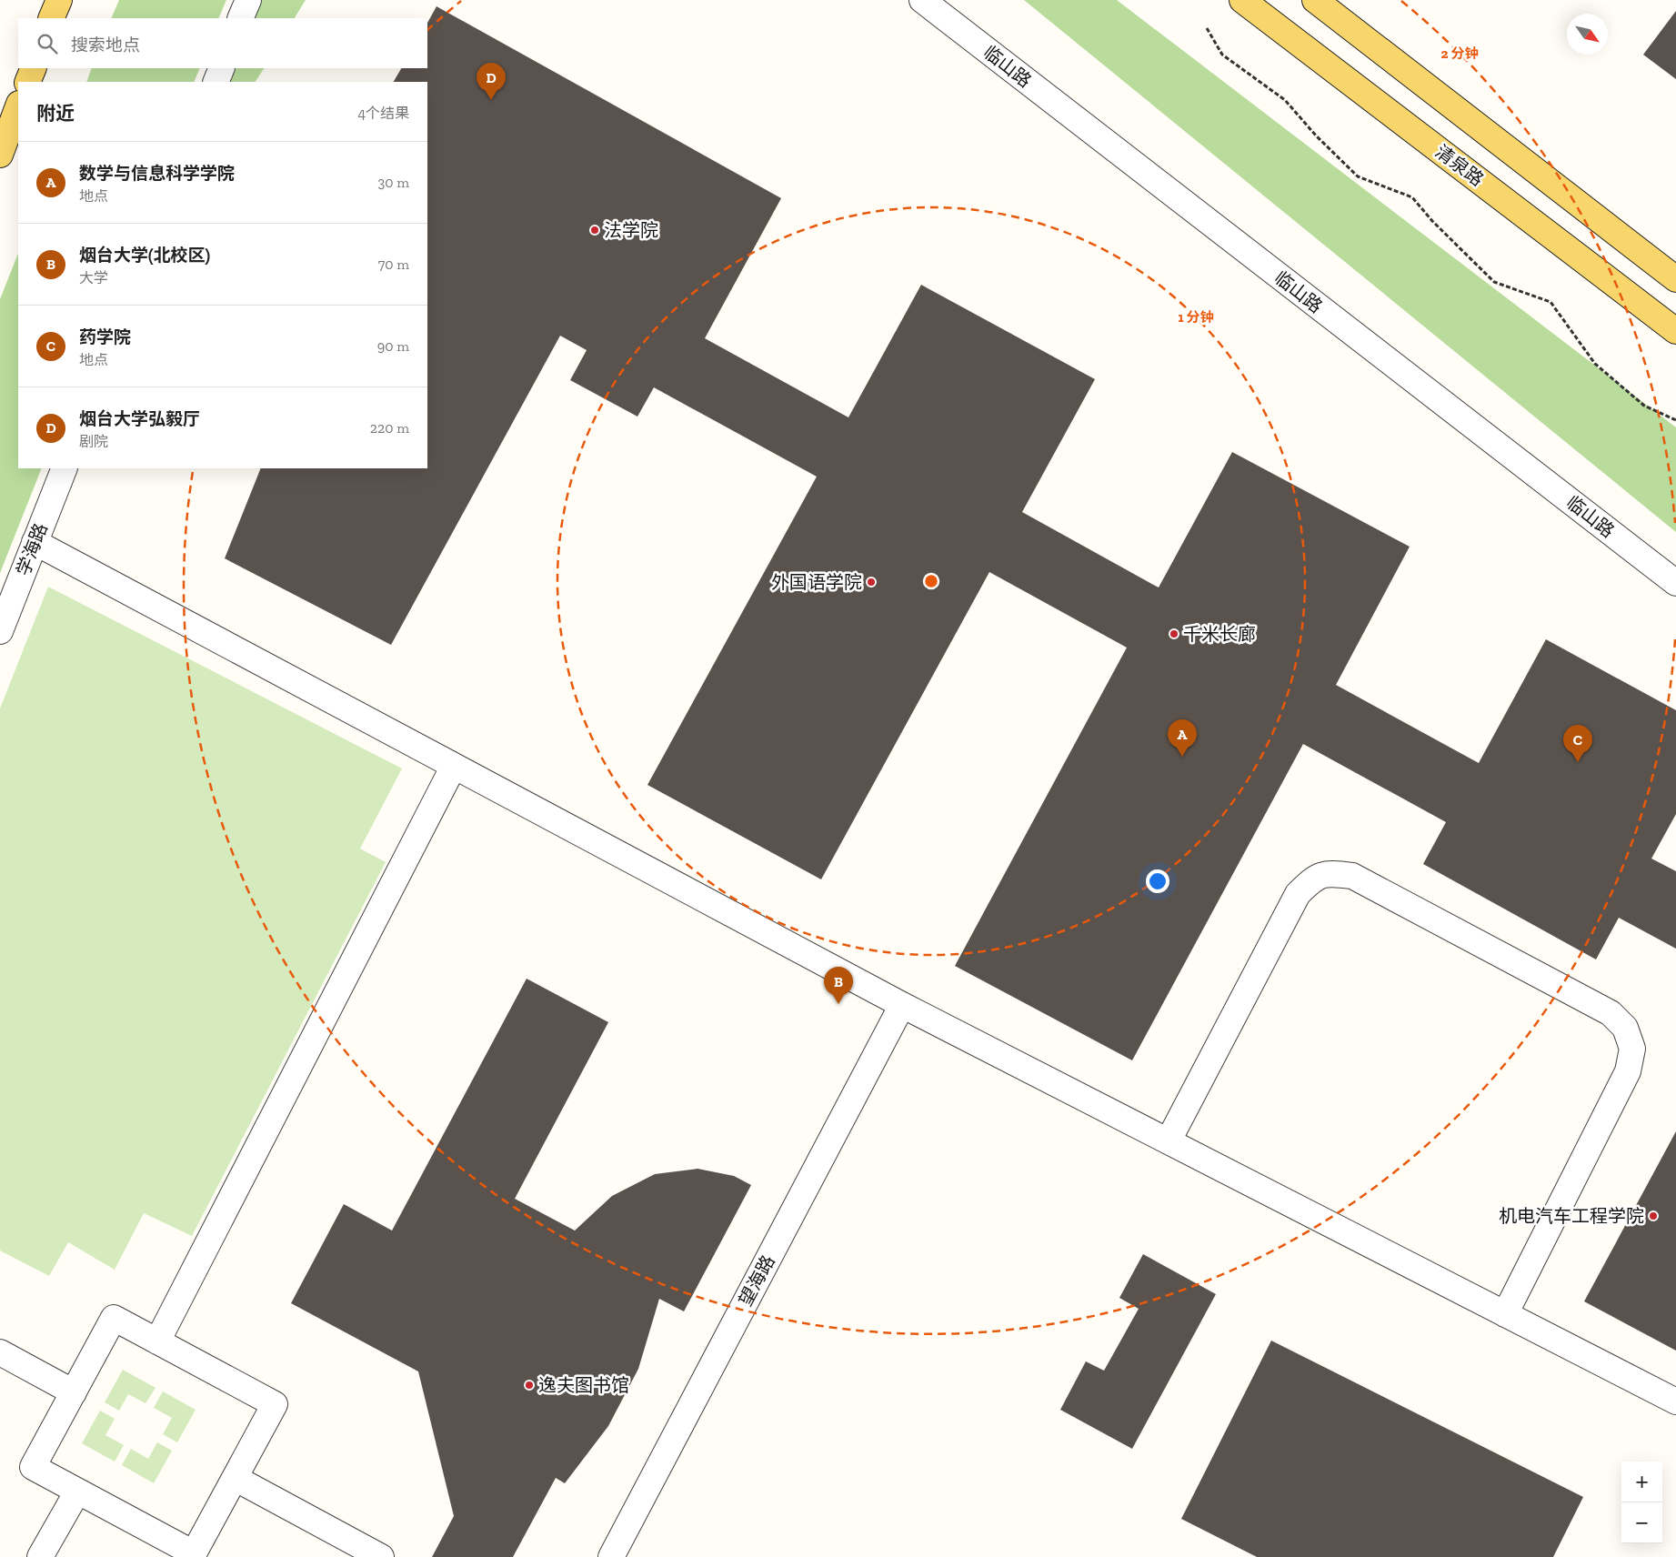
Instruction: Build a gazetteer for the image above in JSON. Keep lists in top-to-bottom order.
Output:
{
  "streets": {
    "main road": ["清泉路"],
    "street": ["临山路", "学海路", "望海路"]
  },
  "places": [
    "法学院",
    "外国语学院",
    "千米长廊",
    "机电汽车工程学院",
    "逸夫图书馆"
  ],
  "north": "bottom right",
  "page": {
    "search": "搜索地点",
    "pins": [
      "D",
      "A",
      "C",
      "B"
    ],
    "heading": ["附近", "4个结果"],
    "list": [
      {
        "mark": "A",
        "name": "数学与信息科学学院",
        "note": "地点",
        "value": "30 m"
      },
      {
        "mark": "B",
        "name": "烟台大学(北校区)",
        "note": "大学",
        "value": "70 m"
      },
      {
        "mark": "C",
        "name": "药学院",
        "note": "地点",
        "value": "90 m"
      },
      {
        "mark": "D",
        "name": "烟台大学弘毅厅",
        "note": "剧院",
        "value": "220 m"
      }
    ],
    "map_buttons": ["+", "−"]
  },
  "rings": ["2 分钟", "1 分钟"]
}
